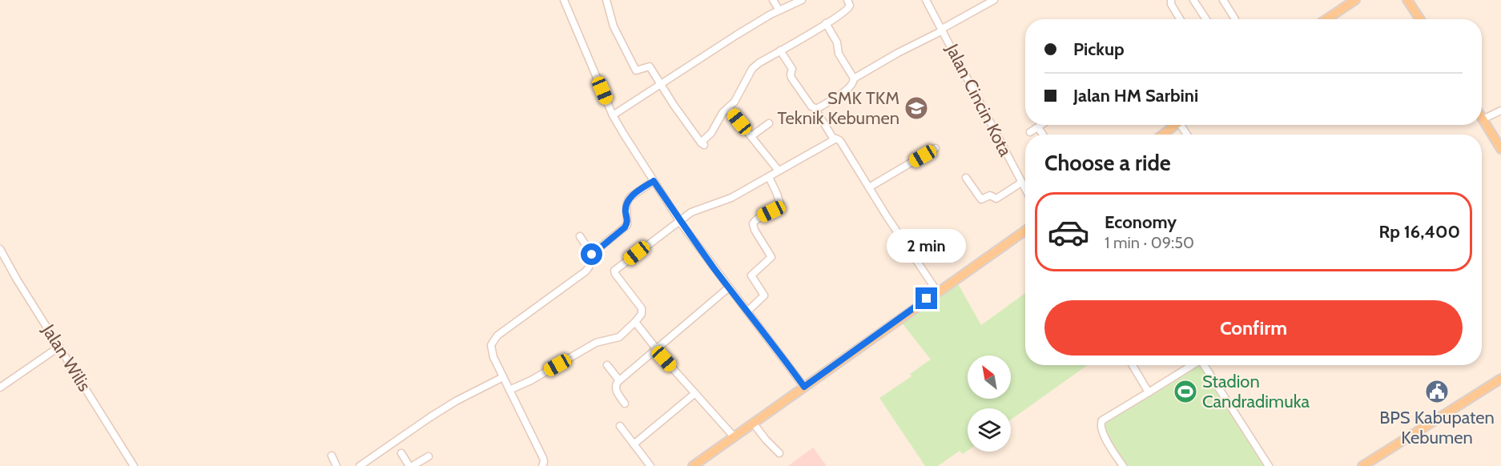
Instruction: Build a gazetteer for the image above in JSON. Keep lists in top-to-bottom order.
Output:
{
  "streets": {
    "street": ["Jalan Cincin Kota", "Jalan Wilis"]
  },
  "places": {
    "school or university": ["SMK TKM Teknik Kebumen"],
    "sports": ["Stadion Candradimuka"],
    "public building": ["BPS Kabupaten Kebumen"]
  },
  "north": "top left",
  "page": {
    "banner": ["Pickup", "Jalan HM Sarbini"],
    "heading": "Choose a ride",
    "list": [
      {
        "name": "Economy",
        "note": "1 min · 09:50",
        "value": "Rp 16,400"
      }
    ],
    "bubble": "2 min",
    "buttons": "Confirm"
  }
}
